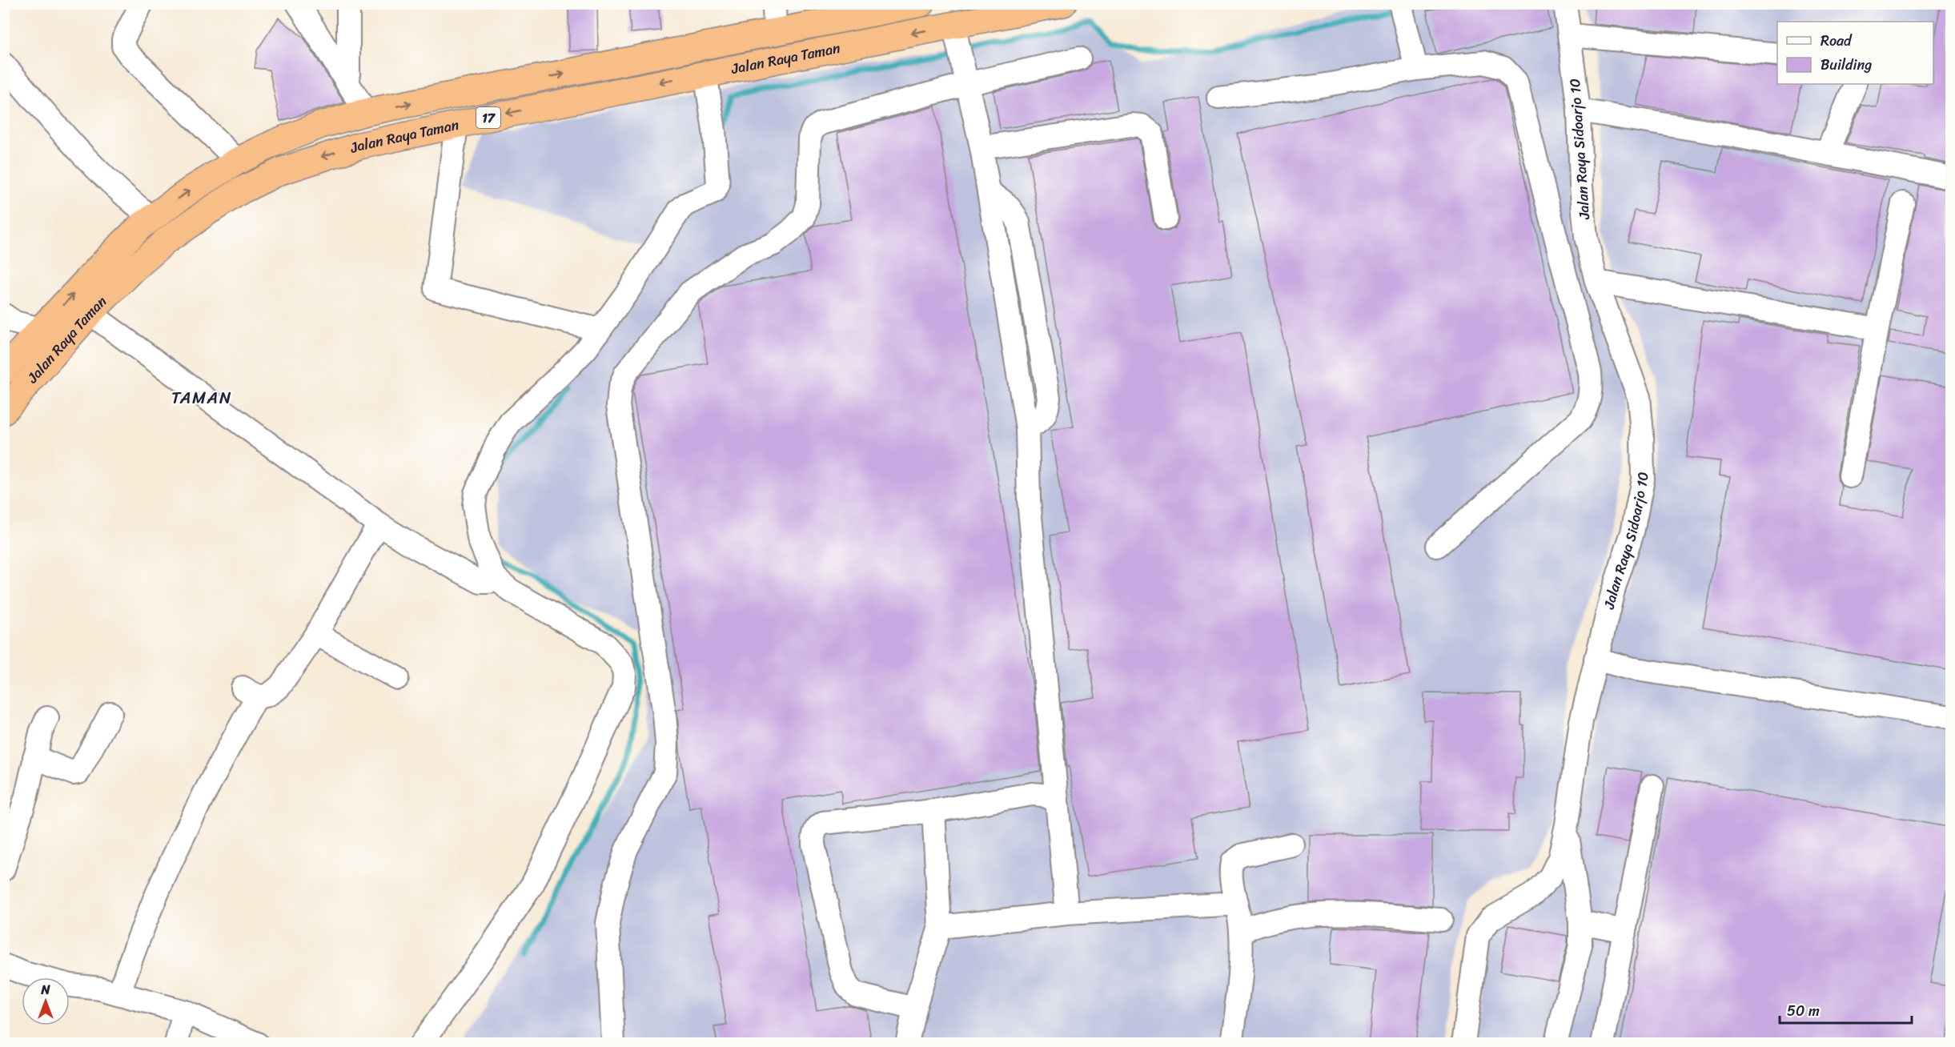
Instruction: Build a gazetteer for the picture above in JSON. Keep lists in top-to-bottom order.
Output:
{
  "streets": {
    "highway": ["Jalan Raya Taman", "17"],
    "street": ["Jalan Raya Sidoarjo 10"]
  },
  "districts": ["TAMAN"],
  "legend": ["Road", "Building"],
  "scale_bar": "50 m",
  "north": "top"
}
